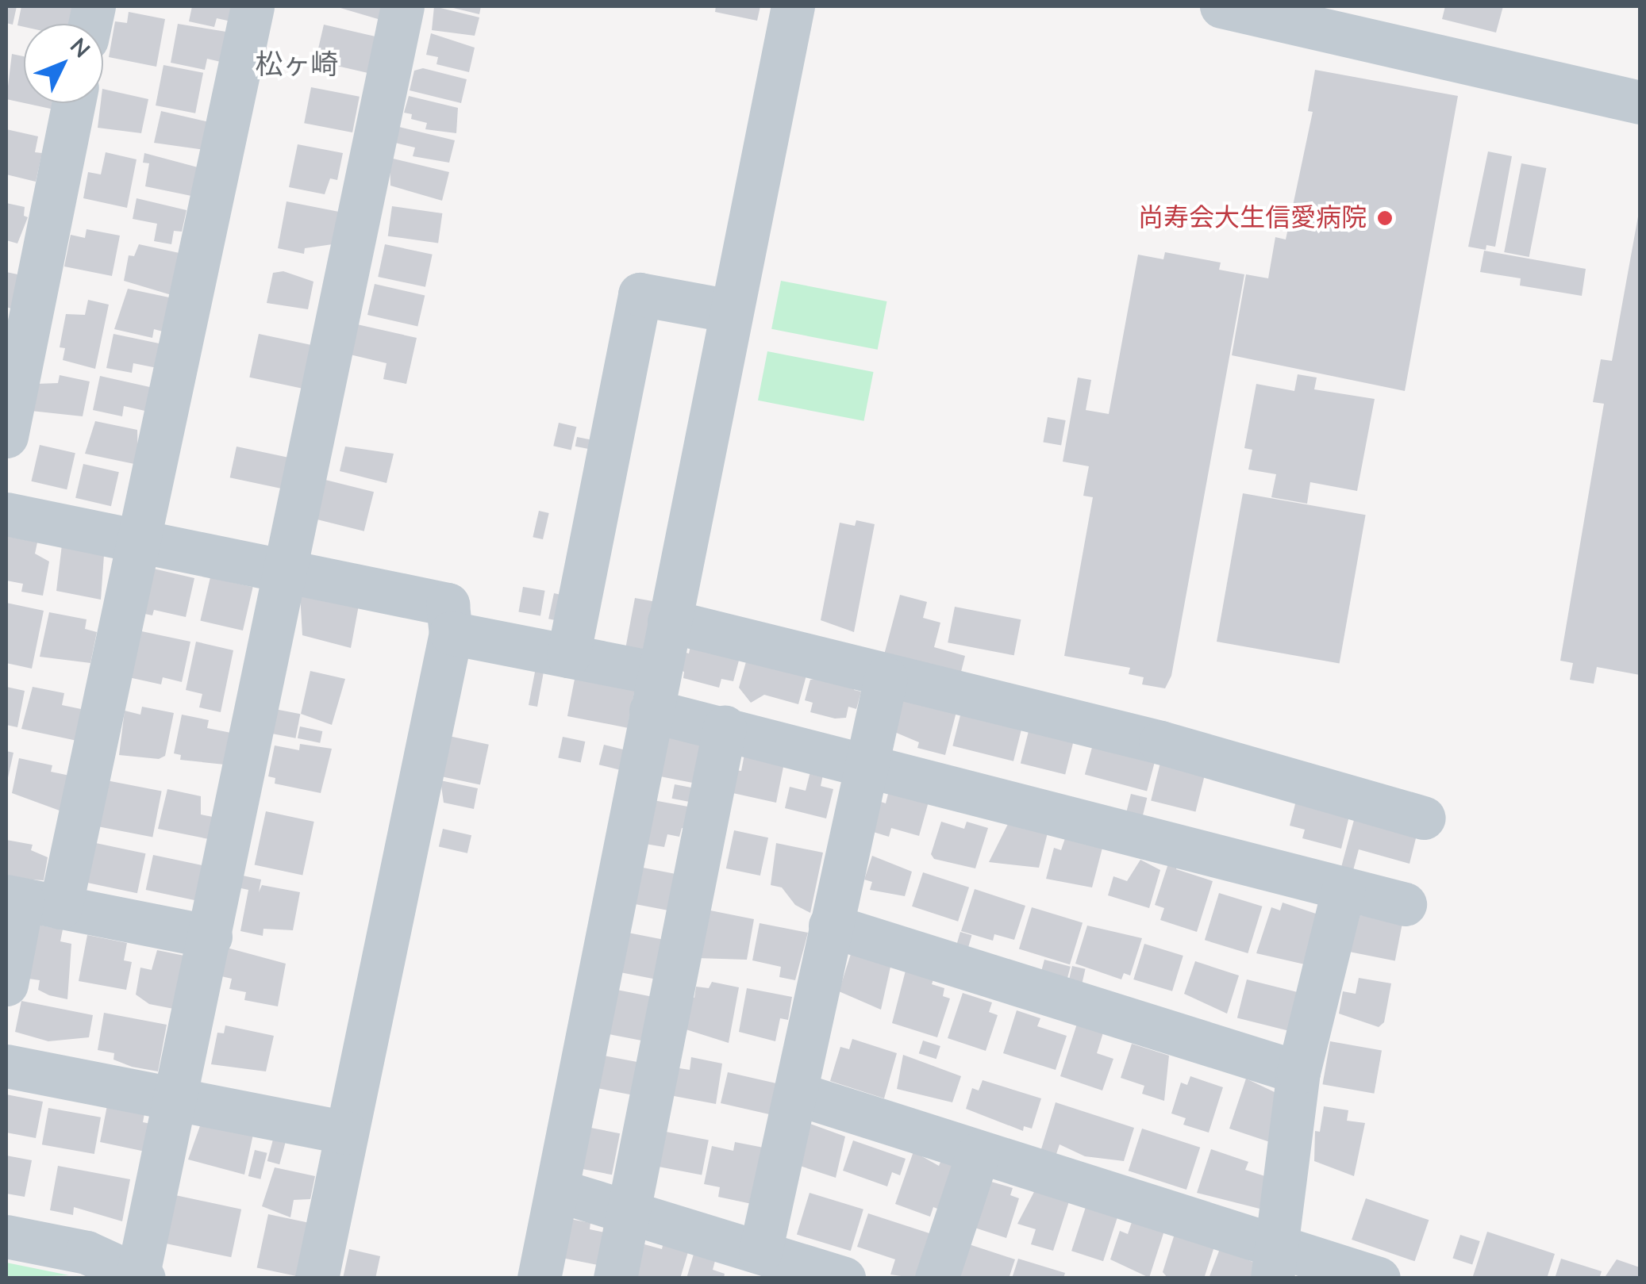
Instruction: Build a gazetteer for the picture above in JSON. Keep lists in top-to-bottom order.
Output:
{
  "districts": ["松ヶ崎"],
  "places": ["尚寿会大生信愛病院"],
  "north": "top right"
}
